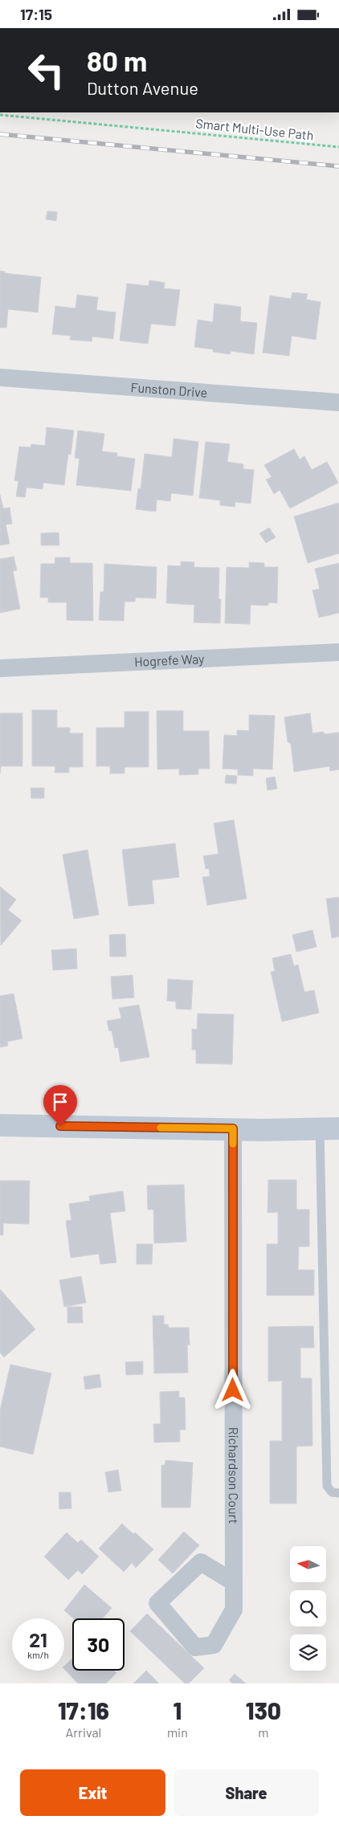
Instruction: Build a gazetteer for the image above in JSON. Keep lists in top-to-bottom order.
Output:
{
  "streets": {
    "street": ["Funston Drive", "Hogrefe Way", "Richardson Court"],
    "path": ["Smart Multi-Use Path"]
  },
  "north": "left",
  "page": {
    "status": "17:15",
    "turn": ["80 m", "Dutton Avenue"],
    "speed": "21 km/h",
    "limit": "30",
    "eta": [
      "17:16",
      "Arrival",
      "1",
      "min",
      "130",
      "m"
    ],
    "buttons": ["Exit", "Share"]
  }
}
